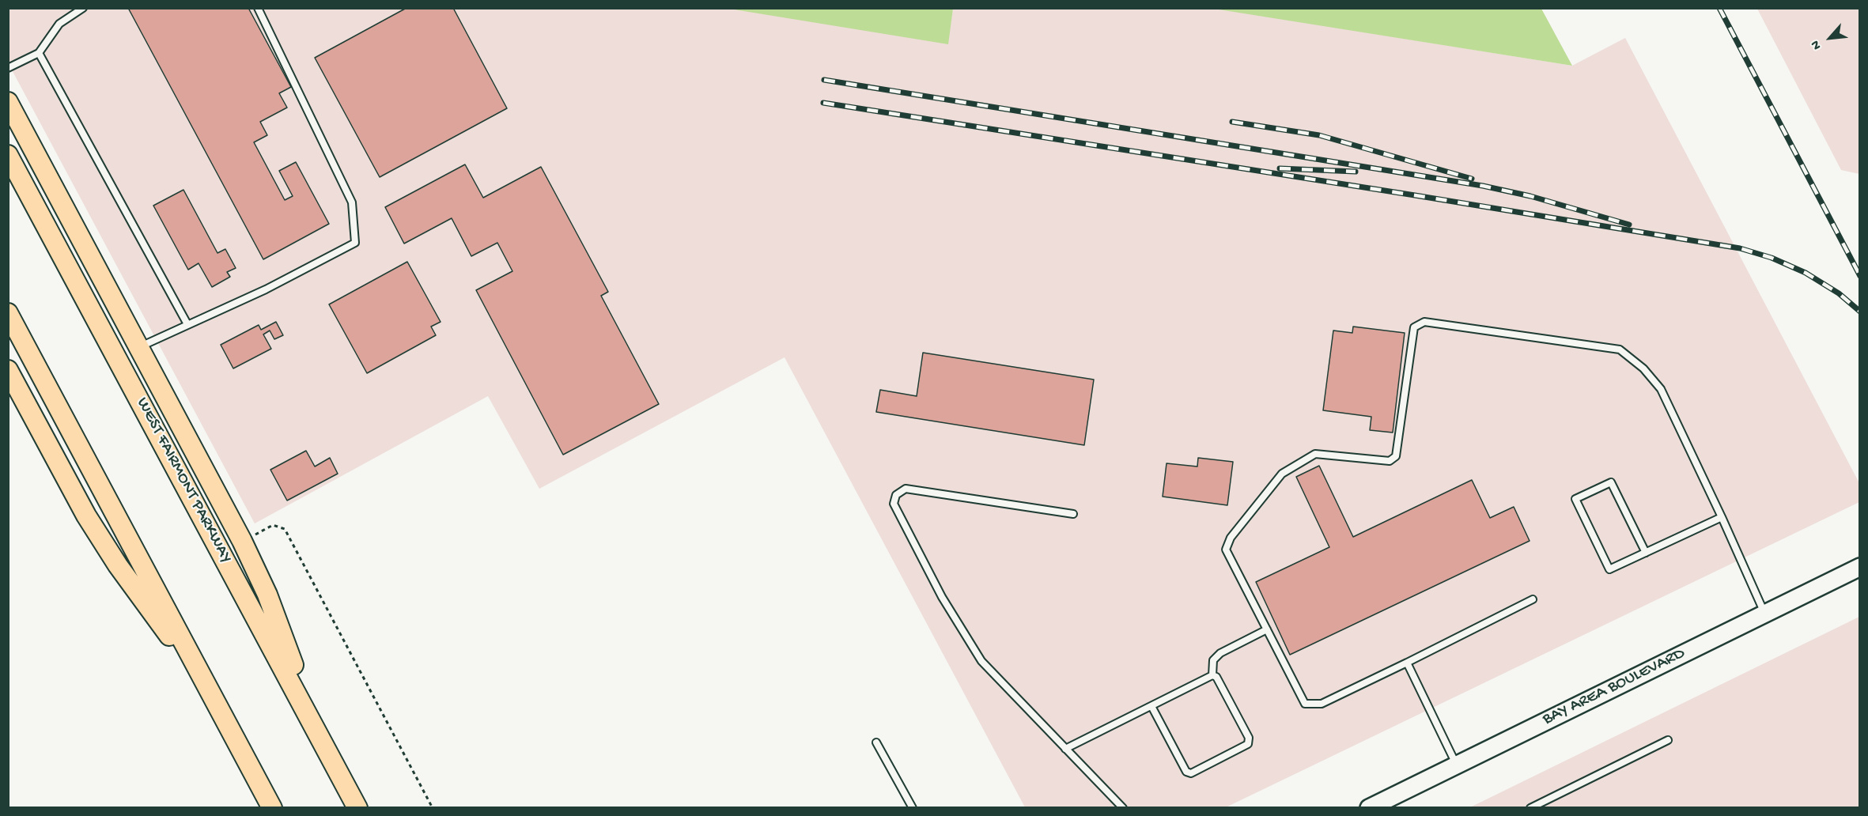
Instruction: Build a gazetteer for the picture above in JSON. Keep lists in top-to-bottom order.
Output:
{
  "streets": {
    "main road": ["WEST FAIRMONT PARKWAY", "BAY AREA BOULEVARD"]
  },
  "north": "bottom left"
}
